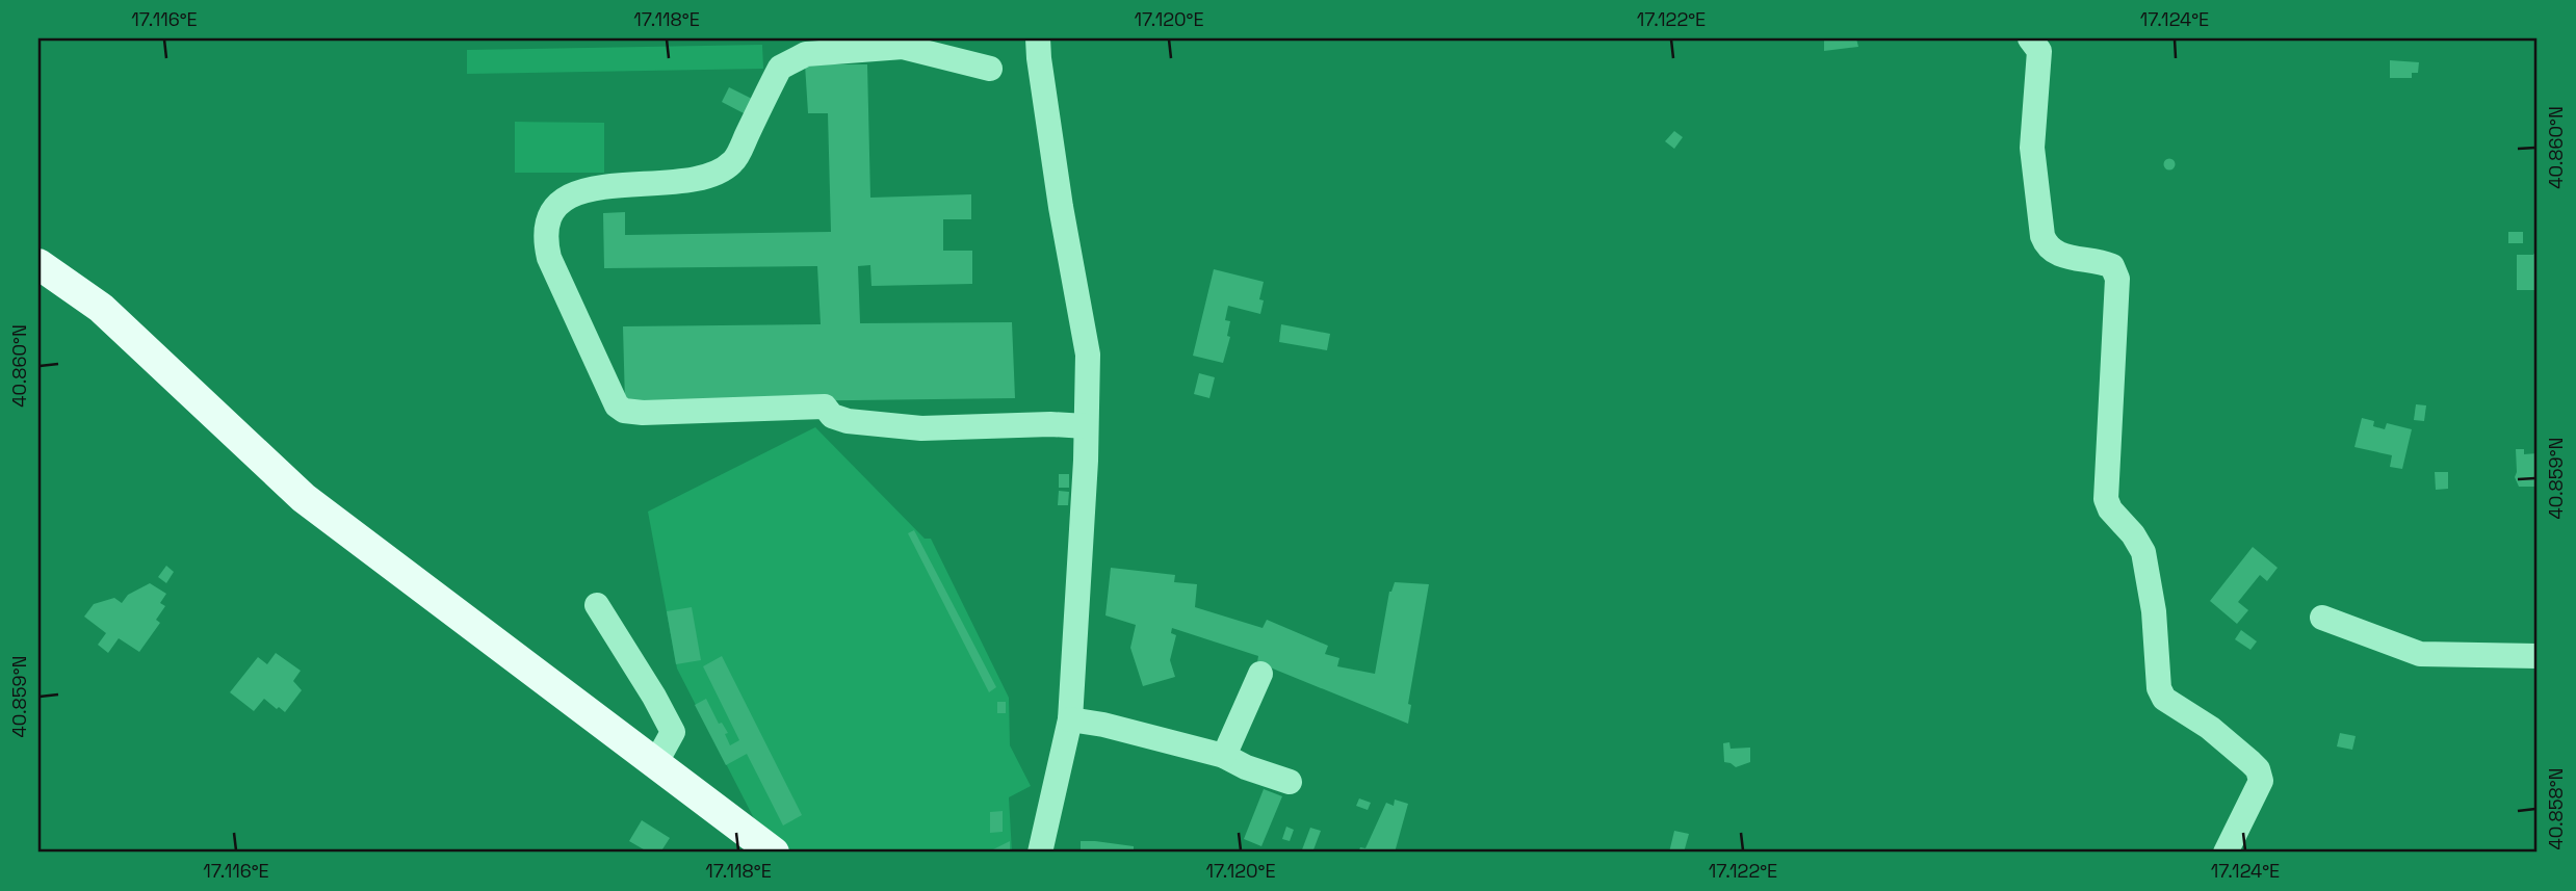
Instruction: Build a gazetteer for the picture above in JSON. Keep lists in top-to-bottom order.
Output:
{
  "coordinates": [
    "17.116°E",
    "17.118°E",
    "17.120°E",
    "17.122°E",
    "17.124°E",
    "40.860°N",
    "40.859°N",
    "40.858°N"
  ]
}
